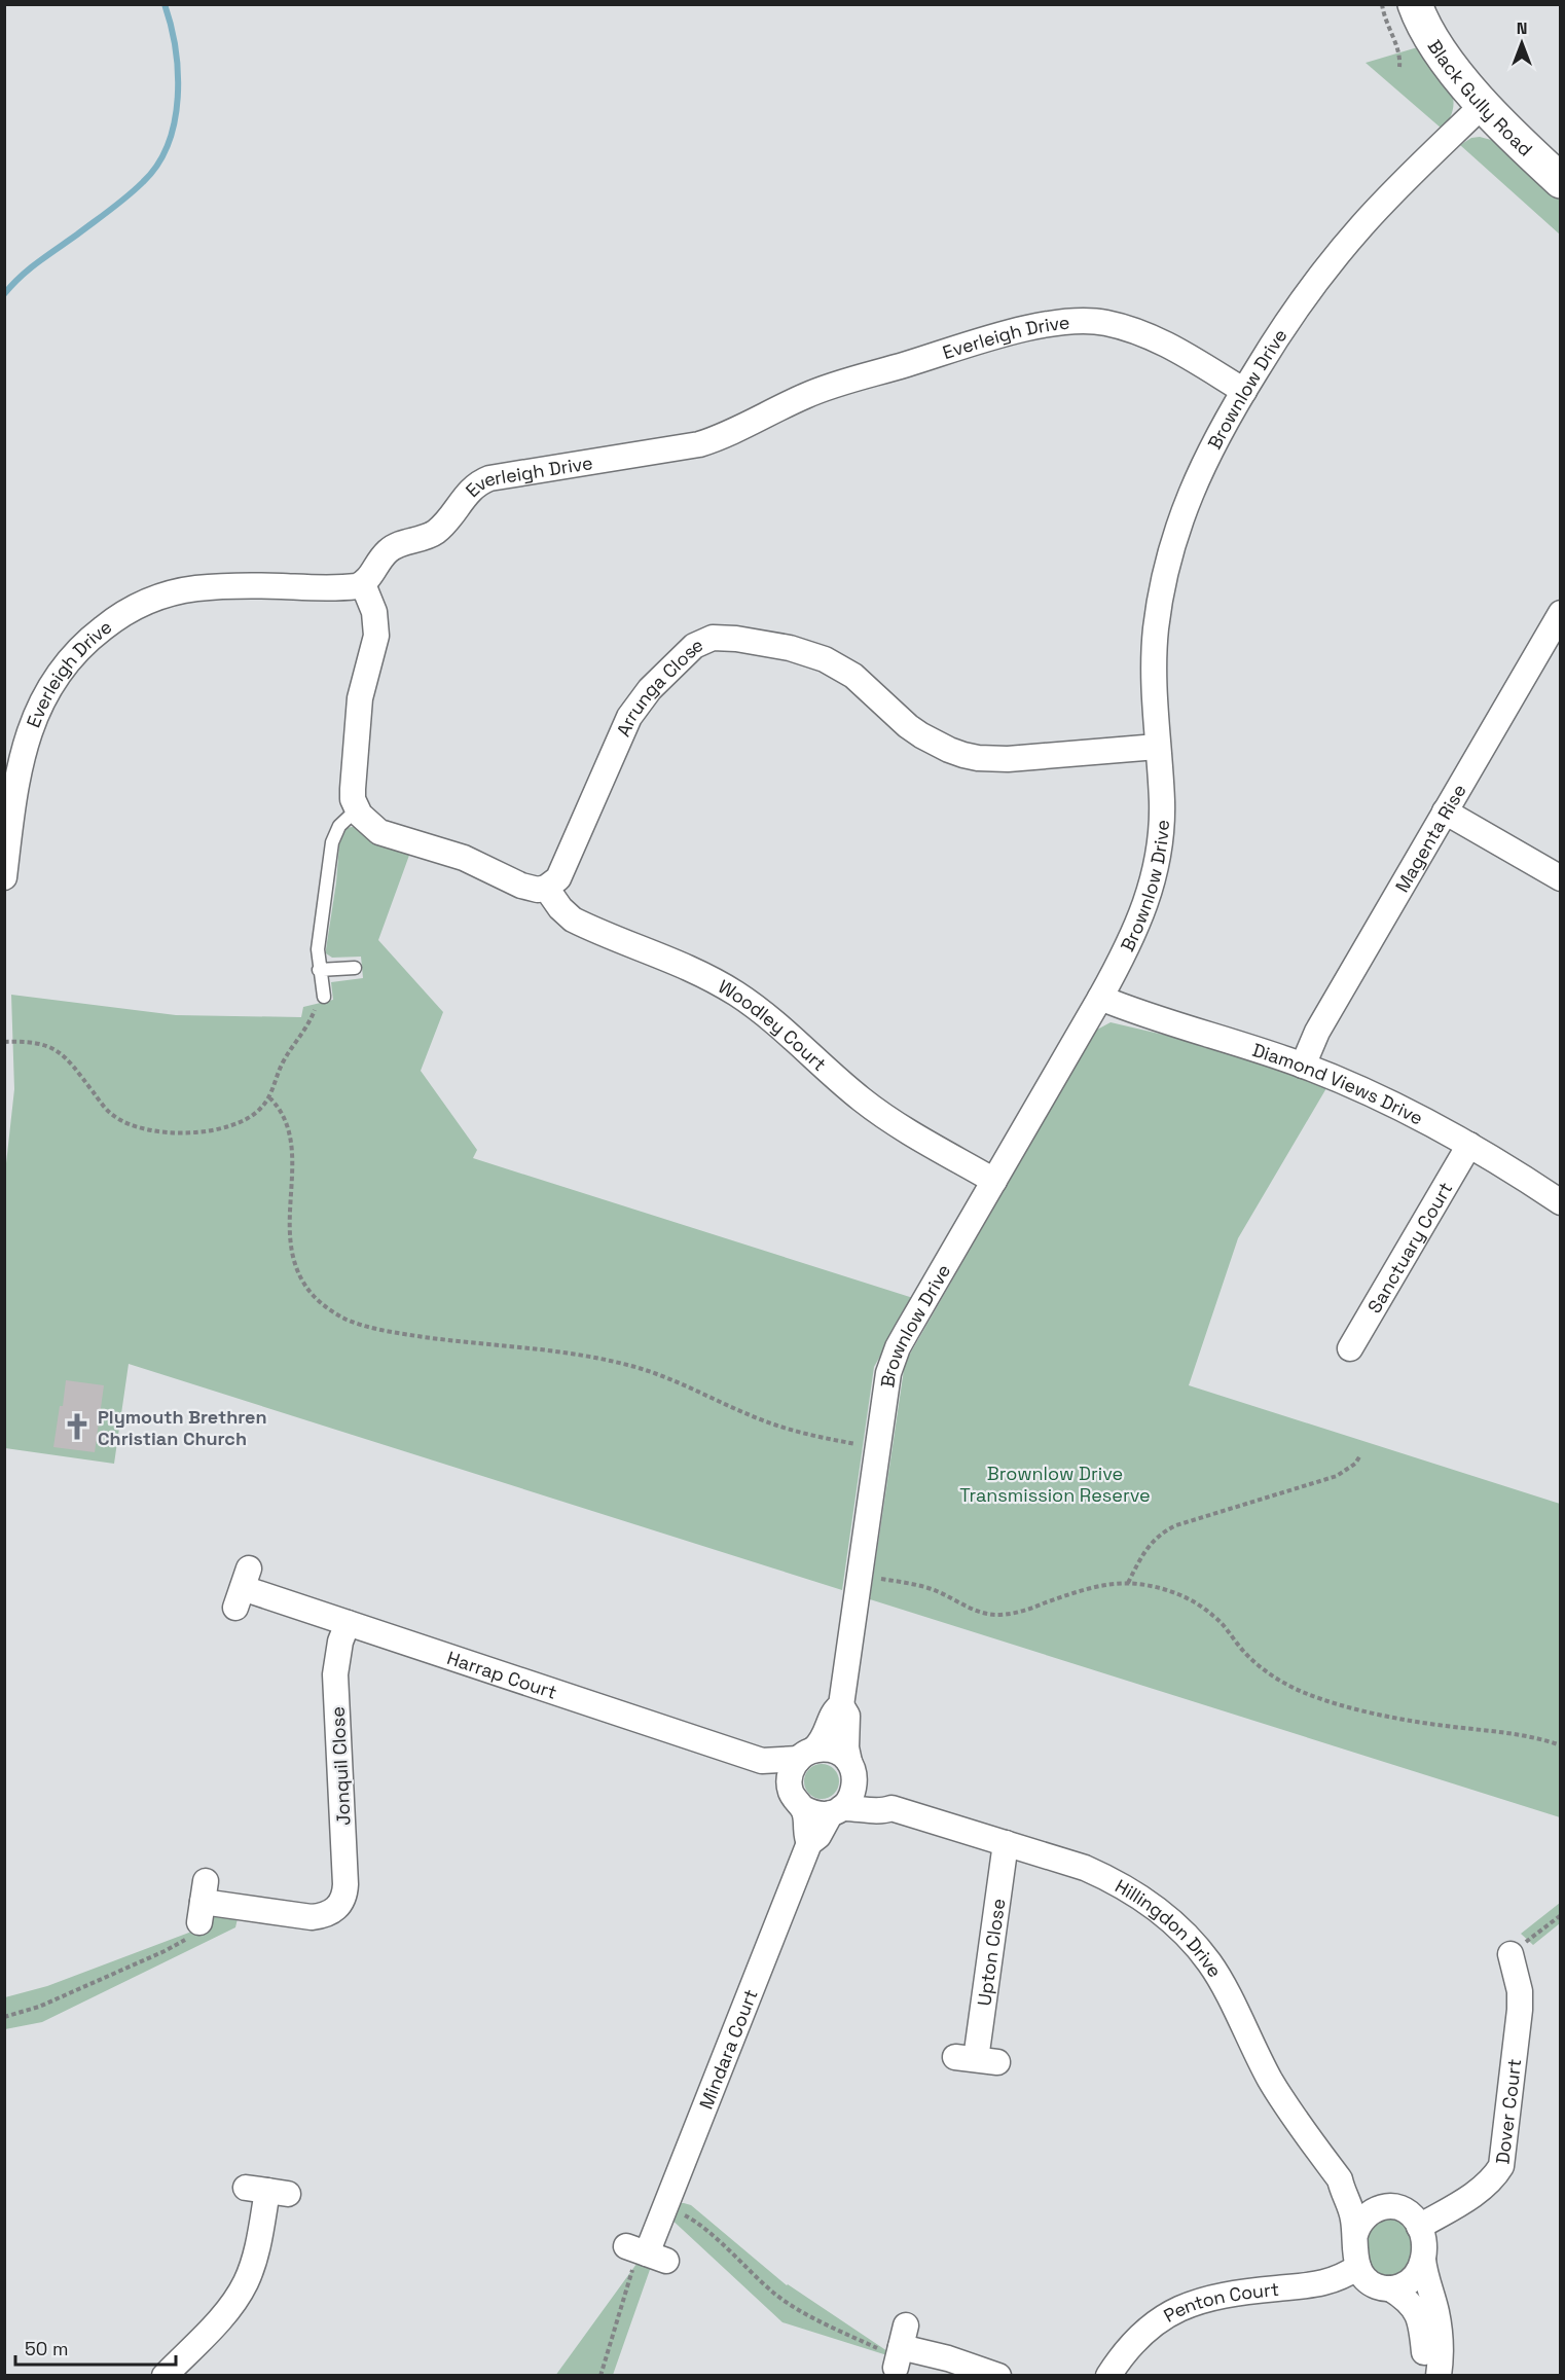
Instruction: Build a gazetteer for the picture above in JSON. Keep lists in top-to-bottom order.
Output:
{
  "streets": {
    "street": [
      "Black Gully Road",
      "Everleigh Drive",
      "Brownlow Drive",
      "Arrunga Close",
      "Magenta Rise",
      "Woodley Court",
      "Diamond Views Drive",
      "Sanctuary Court",
      "Harrap Court",
      "Jonquil Close",
      "Hillingdon Drive",
      "Upton Close",
      "Mindara Court",
      "Dover Court",
      "Penton Court"
    ]
  },
  "crossings": [
    ["Black Gully Road", "Brownlow Drive"],
    ["Everleigh Drive", "Brownlow Drive"],
    ["Brownlow Drive", "Arrunga Close"],
    ["Brownlow Drive", "Woodley Court"],
    ["Brownlow Drive", "Diamond Views Drive"],
    ["Brownlow Drive", "Harrap Court"],
    ["Brownlow Drive", "Hillingdon Drive"],
    ["Brownlow Drive", "Mindara Court"],
    ["Arrunga Close", "Woodley Court"],
    ["Magenta Rise", "Diamond Views Drive"],
    ["Diamond Views Drive", "Sanctuary Court"],
    ["Harrap Court", "Jonquil Close"],
    ["Harrap Court", "Hillingdon Drive"],
    ["Harrap Court", "Mindara Court"],
    ["Hillingdon Drive", "Upton Close"],
    ["Hillingdon Drive", "Mindara Court"],
    ["Hillingdon Drive", "Dover Court"],
    ["Hillingdon Drive", "Penton Court"],
    ["Dover Court", "Penton Court"]
  ],
  "parks": ["Brownlow Drive Transmission Reserve"],
  "places": {
    "church": ["Plymouth Brethren Christian Church"]
  },
  "scale_bar": "50 m",
  "north": "top"
}
